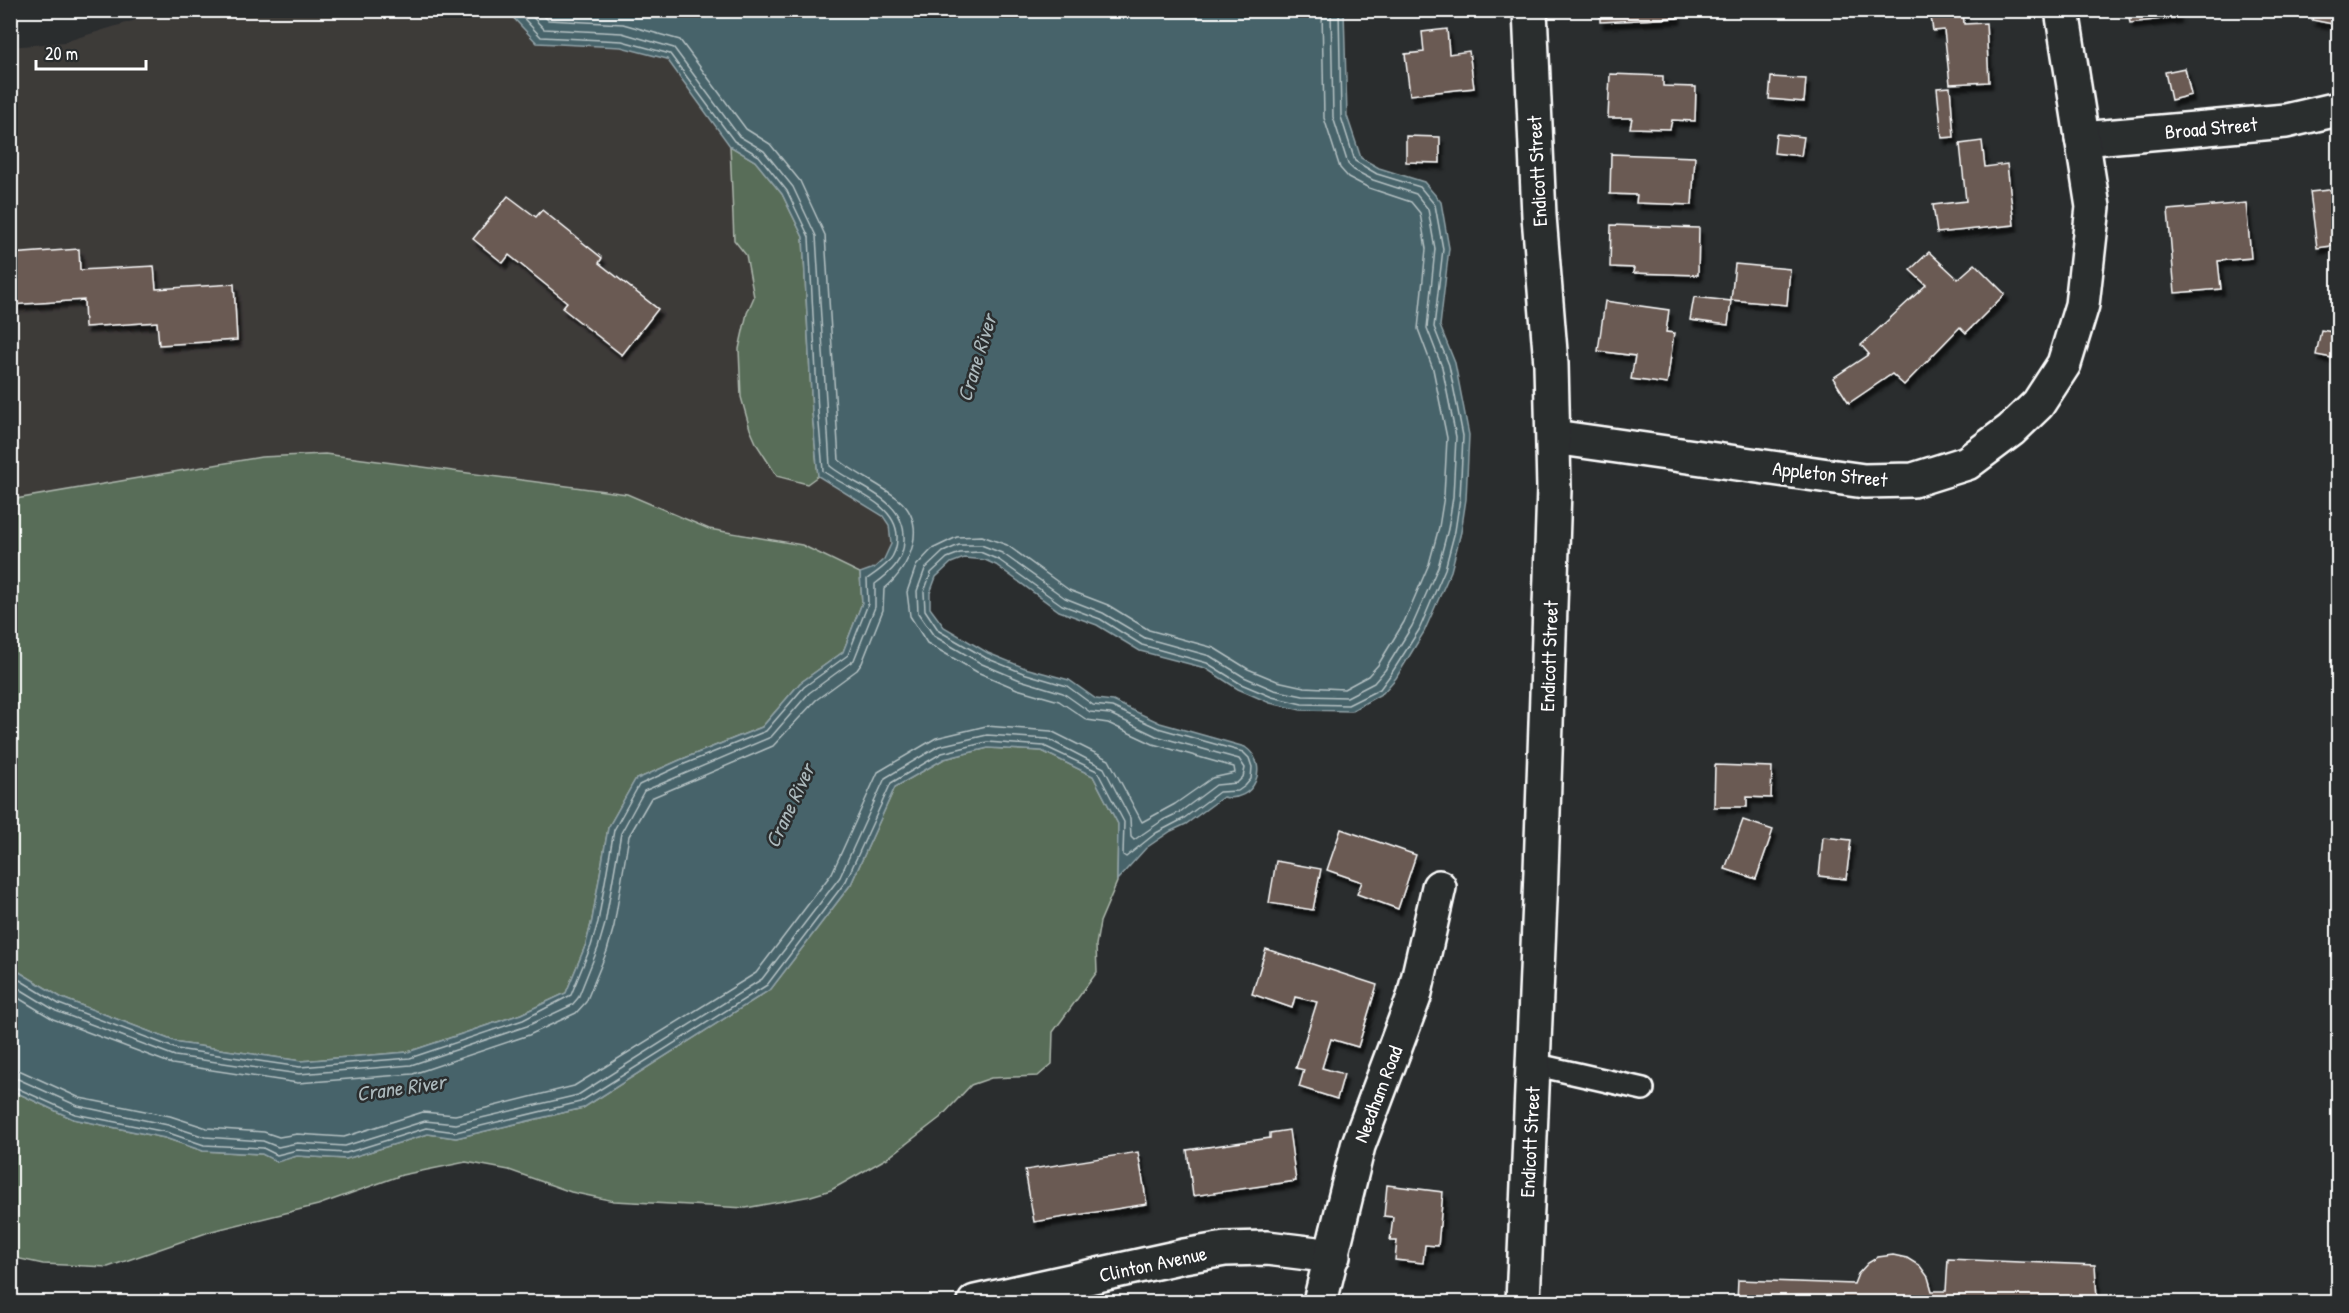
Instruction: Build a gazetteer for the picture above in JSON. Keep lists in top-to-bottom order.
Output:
{
  "streets": {
    "street": [
      "Broad Street",
      "Endicott Street",
      "Appleton Street",
      "Needham Road",
      "Clinton Avenue"
    ]
  },
  "crossings": [
    ["Broad Street", "Appleton Street"],
    ["Endicott Street", "Appleton Street"],
    ["Needham Road", "Clinton Avenue"]
  ],
  "water": ["Crane River"],
  "scale_bar": "20 m"
}
